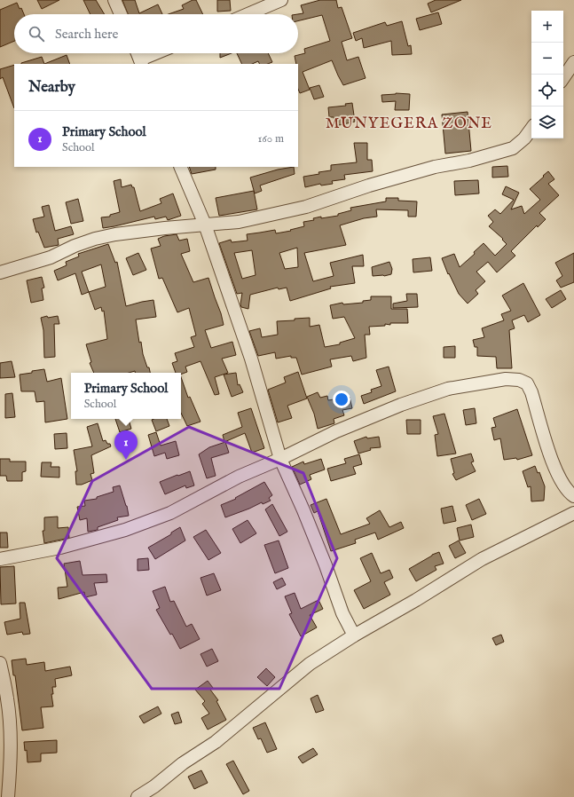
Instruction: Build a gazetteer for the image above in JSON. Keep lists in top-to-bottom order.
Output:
{
  "districts": ["MUNYEGERA ZONE"],
  "page": {
    "map_buttons": ["+", "−"],
    "search": "Search here",
    "heading": "Nearby",
    "list": [
      {
        "mark": "1",
        "name": "Primary School",
        "note": "School",
        "value": "160 m"
      }
    ],
    "popup": ["Primary School", "School"],
    "pins": "1"
  }
}
